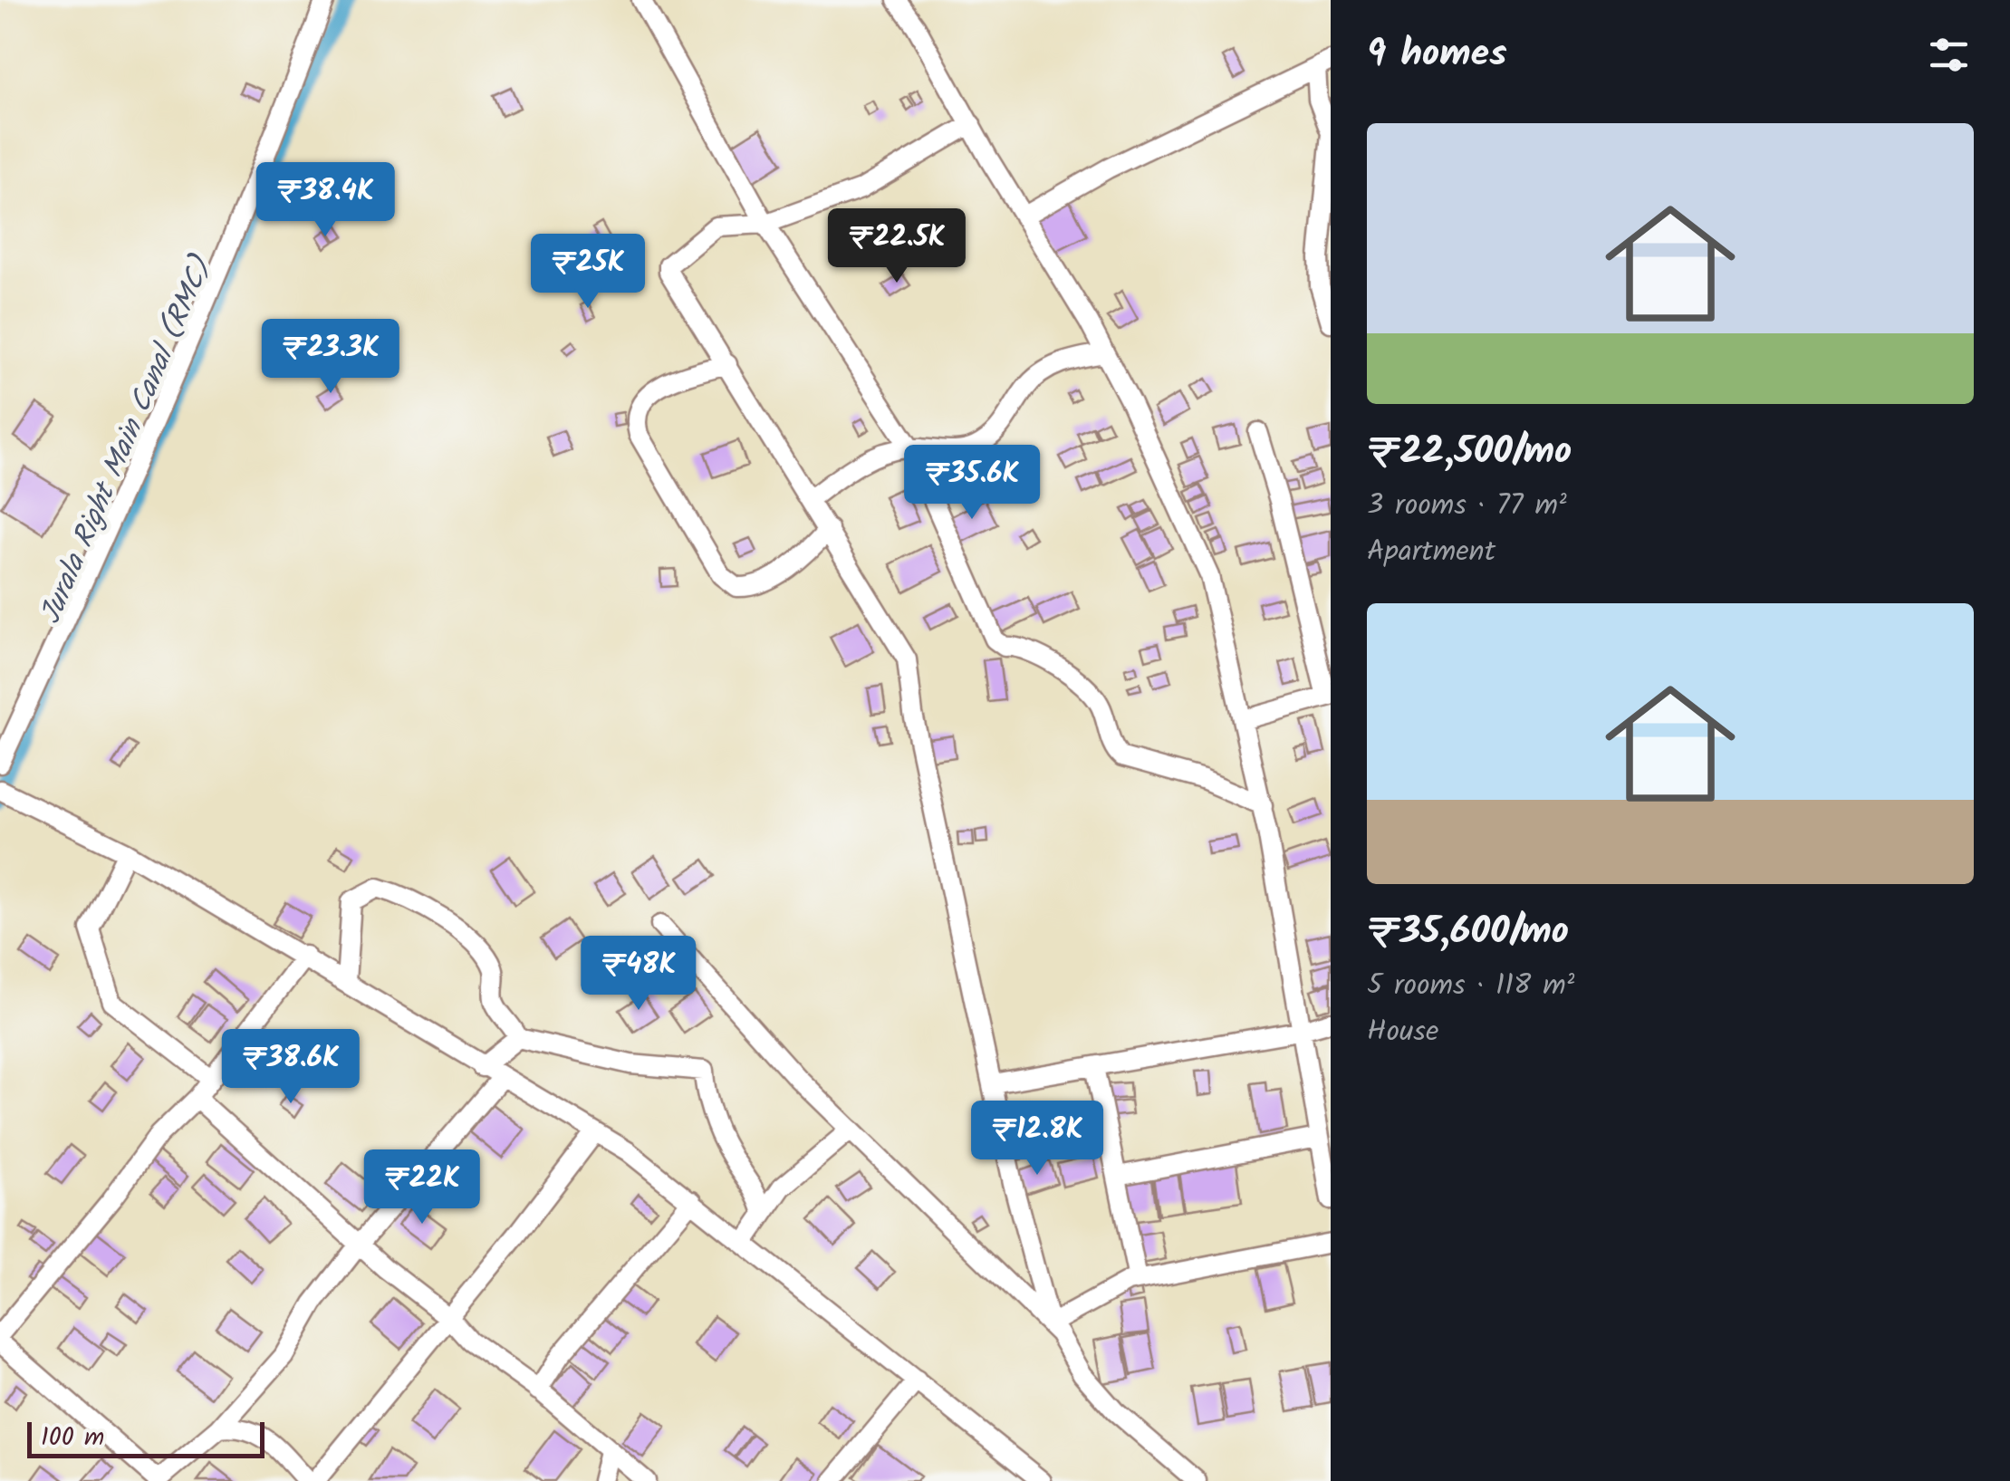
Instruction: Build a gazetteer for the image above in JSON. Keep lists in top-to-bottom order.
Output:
{
  "water": ["Jurala Right Main Canal (RMC)"],
  "scale_bar": "100 m",
  "page": {
    "heading": "9 homes",
    "list": [
      {
        "name": "₹22,500/mo",
        "note": "3 rooms · 77 m² · Apartment"
      },
      {
        "name": "₹35,600/mo",
        "note": "5 rooms · 118 m² · House"
      }
    ],
    "price": [
      "₹38.4K",
      "₹22.5K",
      "₹25K",
      "₹23.3K",
      "₹35.6K",
      "₹48K",
      "₹38.6K",
      "₹12.8K",
      "₹22K"
    ],
    "scale": "100 m"
  }
}
